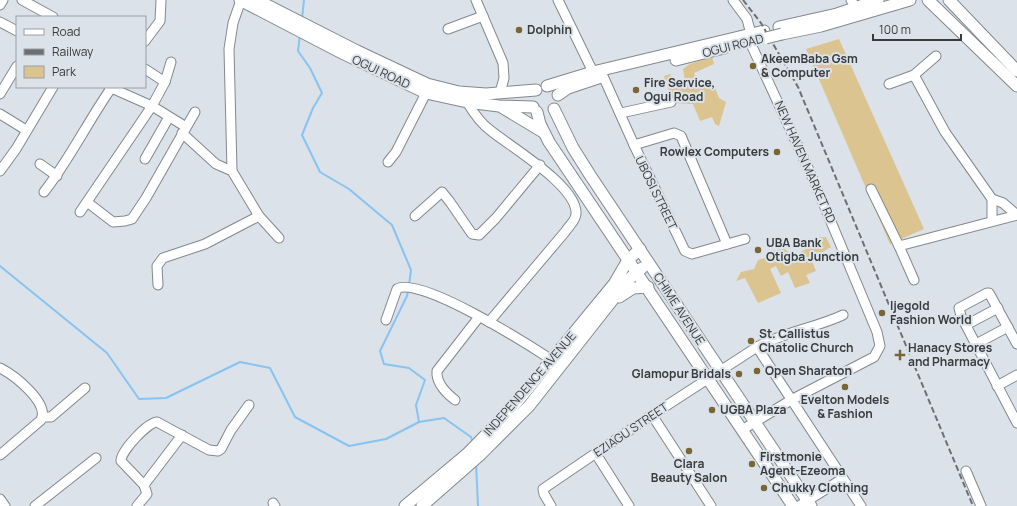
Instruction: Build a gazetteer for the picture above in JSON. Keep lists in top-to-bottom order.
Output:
{
  "streets": {
    "main road": ["OGUI ROAD", "CHIME AVENUE", "INDEPENDENCE AVENUE"],
    "street": ["NEW HAVEN MARKET RD", "UBOSI STREET", "EZIAGU STREET"]
  },
  "crossings": [
    ["OGUI ROAD", "NEW HAVEN MARKET RD"],
    ["OGUI ROAD", "UBOSI STREET"],
    ["OGUI ROAD", "CHIME AVENUE"],
    ["NEW HAVEN MARKET RD", "CHIME AVENUE"],
    ["CHIME AVENUE", "INDEPENDENCE AVENUE"],
    ["CHIME AVENUE", "EZIAGU STREET"]
  ],
  "places": {
    "other": [
      "Dolphin",
      "AkeemBaba Gsm & Computer",
      "Fire Service, Ogui Road",
      "Rowlex Computers",
      "UBA Bank Otigba Junction",
      "Ijegold Fashion World",
      "St. Callistus Chatolic Church",
      "Open Sharaton",
      "Glamopur Bridals",
      "Evelton Models & Fashion",
      "UGBA Plaza",
      "Clara Beauty Salon",
      "Firstmonie Agent-Ezeoma",
      "Chukky Clothing"
    ],
    "health": ["Hanacy Stores and Pharmacy"]
  },
  "legend": ["Road", "Railway", "Park"],
  "scale_bar": "100 m"
}
